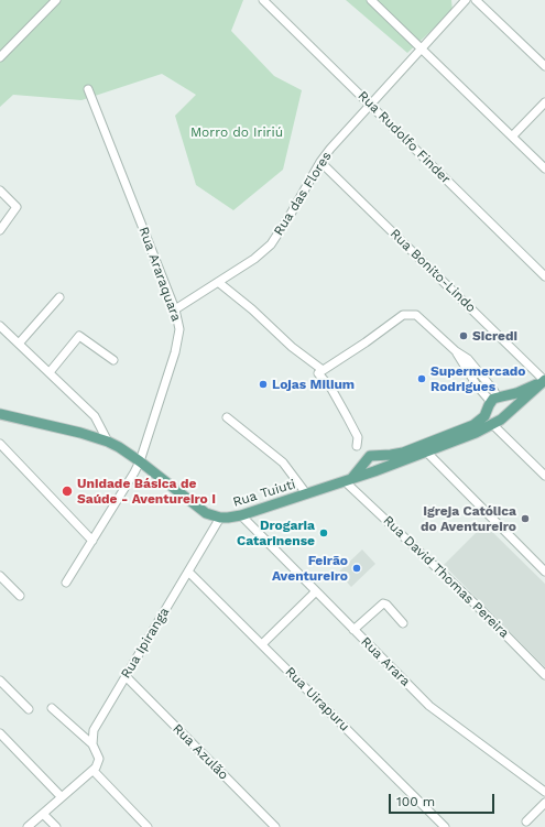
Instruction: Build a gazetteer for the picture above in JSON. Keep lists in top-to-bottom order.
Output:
{
  "streets": {
    "main road": ["Rua Tuiuti"],
    "street": [
      "Rua Rudolfo Finder",
      "Rua das Flores",
      "Rua Bonito-Lindo",
      "Rua Araraquara",
      "Rua David Thomas Pereira",
      "Rua Ipiranga",
      "Rua Arara",
      "Rua Uirapuru",
      "Rua Azulão"
    ]
  },
  "crossings": [
    ["Rua Rudolfo Finder", "Rua das Flores"],
    ["Rua das Flores", "Rua Bonito-Lindo"],
    ["Rua das Flores", "Rua Araraquara"],
    ["Rua Bonito-Lindo", "Rua Tuiuti"],
    ["Rua Araraquara", "Rua Tuiuti"],
    ["Rua Tuiuti", "Rua David Thomas Pereira"],
    ["Rua Tuiuti", "Rua Ipiranga"],
    ["Rua Tuiuti", "Rua Arara"],
    ["Rua Ipiranga", "Rua Uirapuru"],
    ["Rua Ipiranga", "Rua Azulão"]
  ],
  "parks": ["Morro do Iririú"],
  "places": [
    "Sicredi",
    "Supermercado Rodrigues",
    "Lojas Milium",
    "Unidade Básica de Saúde - Aventureiro I",
    "Igreja Católica do Aventureiro",
    "Drogaria Catarinense",
    "Feirão Aventureiro"
  ],
  "scale_bar": "100 m"
}
